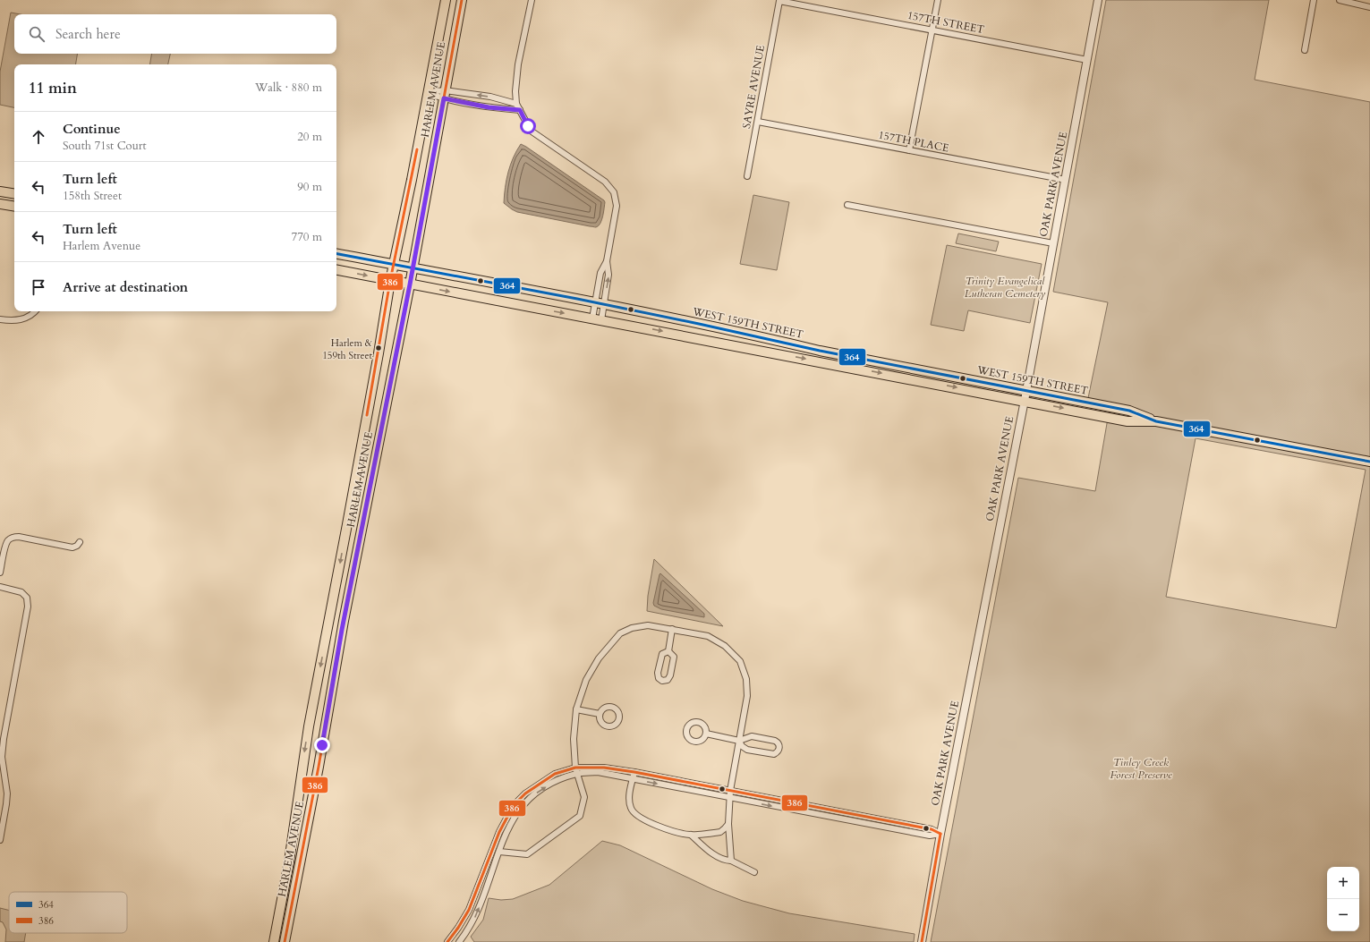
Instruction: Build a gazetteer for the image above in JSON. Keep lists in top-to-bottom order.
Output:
{
  "streets": {
    "main road": ["HARLEM AVENUE", "WEST 159TH STREET"],
    "street": [
      "157TH STREET",
      "SAYRE AVENUE",
      "157TH PLACE",
      "OAK PARK AVENUE"
    ]
  },
  "crossings": [
    ["157TH STREET", "SAYRE AVENUE"],
    ["157TH STREET", "OAK PARK AVENUE"],
    ["SAYRE AVENUE", "157TH PLACE"],
    ["HARLEM AVENUE", "WEST 159TH STREET"],
    ["157TH PLACE", "OAK PARK AVENUE"],
    ["OAK PARK AVENUE", "WEST 159TH STREET"]
  ],
  "parks": ["Trinity Evangelical Lutheran Cemetery", "Tinley Creek Forest Preserve"],
  "places": ["Harlem & 159th Street"],
  "lines": ["transit line 386", "transit line 364"],
  "legend": ["364", "386"],
  "page": {
    "search": "Search here",
    "heading": ["11 min", "Walk · 880 m"],
    "list": [
      ["Continue", "South 71st Court", "20 m"],
      ["Turn left", "158th Street", "90 m"],
      ["Turn left", "Harlem Avenue", "770 m"],
      "Arrive at destination"
    ],
    "map_buttons": ["+", "−"]
  }
}
